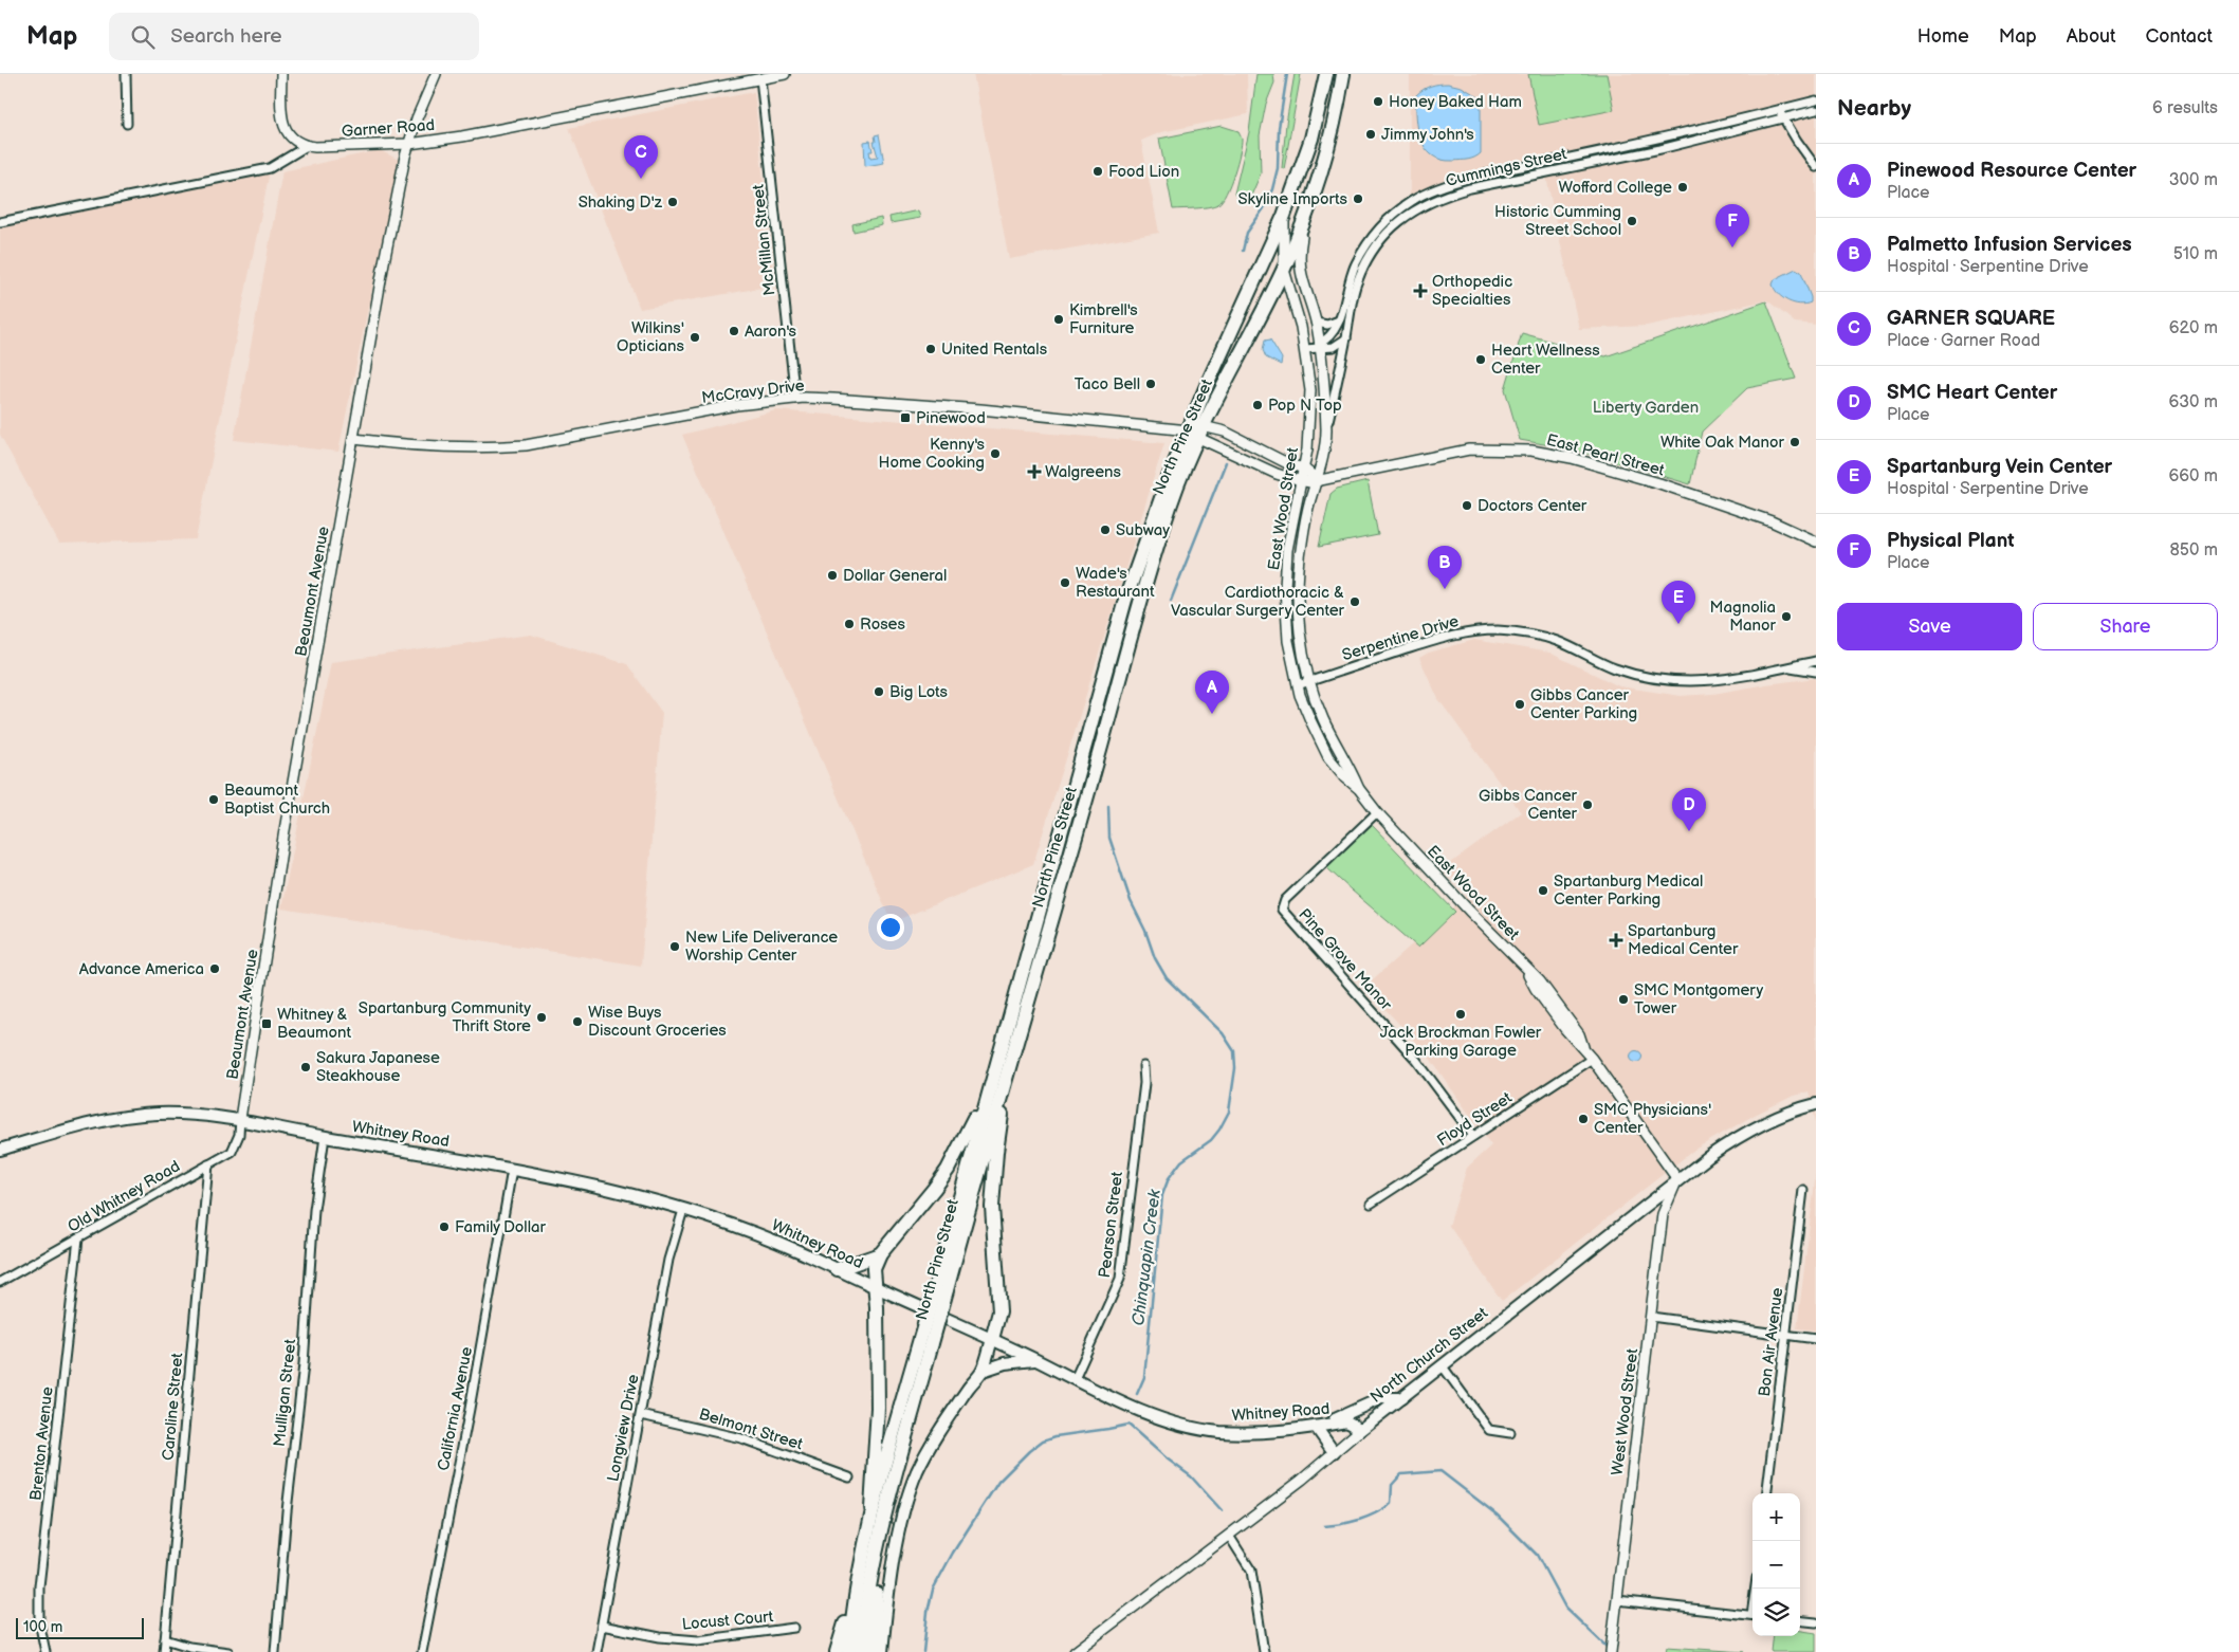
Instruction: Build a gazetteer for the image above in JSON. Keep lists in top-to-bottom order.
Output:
{
  "streets": {
    "highway": ["North Pine Street"],
    "main road": ["Whitney Road", "North Church Street"],
    "street": [
      "Garner Road",
      "Cummings Street",
      "McMillan Street",
      "McCravy Drive",
      "East Pearl Street",
      "East Wood Street",
      "Beaumont Avenue",
      "Serpentine Drive",
      "Pine Grove Manor",
      "Floyd Street",
      "Old Whitney Road",
      "Pearson Street",
      "Bon Air Avenue",
      "Mulligan Street",
      "Caroline Street",
      "California Avenue",
      "West Wood Street",
      "Longview Drive",
      "Belmont Street",
      "Brenton Avenue",
      "Locust Court"
    ]
  },
  "crossings": [
    ["Garner Road", "McMillan Street"],
    ["Garner Road", "Beaumont Avenue"],
    ["Cummings Street", "East Wood Street"],
    ["McMillan Street", "McCravy Drive"],
    ["McCravy Drive", "North Pine Street"],
    ["McCravy Drive", "East Pearl Street"],
    ["McCravy Drive", "Beaumont Avenue"],
    ["North Pine Street", "East Pearl Street"],
    ["North Pine Street", "East Wood Street"],
    ["East Pearl Street", "East Wood Street"],
    ["East Wood Street", "Serpentine Drive"],
    ["East Wood Street", "Pine Grove Manor"],
    ["East Wood Street", "Floyd Street"],
    ["East Wood Street", "North Church Street"],
    ["East Wood Street", "West Wood Street"],
    ["Beaumont Avenue", "Whitney Road"],
    ["Beaumont Avenue", "Old Whitney Road"],
    ["Pine Grove Manor", "Floyd Street"],
    ["Whitney Road", "Old Whitney Road"],
    ["Whitney Road", "Pearson Street"],
    ["Whitney Road", "North Church Street"],
    ["Whitney Road", "Mulligan Street"],
    ["Whitney Road", "California Avenue"],
    ["Whitney Road", "Longview Drive"],
    ["Old Whitney Road", "Caroline Street"],
    ["Old Whitney Road", "Brenton Avenue"],
    ["North Church Street", "West Wood Street"],
    ["Longview Drive", "Belmont Street"],
    ["Longview Drive", "Locust Court"]
  ],
  "water": ["Chinquapin Creek"],
  "parks": ["Liberty Garden"],
  "places": {
    "other": [
      "Honey Baked Ham",
      "Jimmy John's",
      "Food Lion",
      "Wofford College",
      "Skyline Imports",
      "Shaking D'z",
      "Historic Cumming Street School",
      "Kimbrell's Furniture",
      "Aaron's",
      "Wilkins' Opticians",
      "United Rentals",
      "Heart Wellness Center",
      "Taco Bell",
      "Pop N Top",
      "White Oak Manor",
      "Kenny's Home Cooking",
      "Doctors Center",
      "Subway",
      "Dollar General",
      "Wade's Restaurant",
      "Cardiothoracic & Vascular Surgery Center",
      "Magnolia Manor",
      "Roses",
      "Big Lots",
      "Gibbs Cancer Center Parking",
      "Beaumont Baptist Church",
      "Gibbs Cancer Center",
      "Spartanburg Medical Center Parking",
      "New Life Deliverance Worship Center",
      "Advance America",
      "SMC Montgomery Tower",
      "Jack Brockman Fowler Parking Garage",
      "Spartanburg Community Thrift Store",
      "Wise Buys Discount Groceries",
      "Sakura Japanese Steakhouse",
      "SMC Physicians' Center",
      "Family Dollar"
    ],
    "health": ["Orthopedic Specialties", "Walgreens", "Spartanburg Medical Center"],
    "transit": ["Pinewood", "Whitney & Beaumont"]
  },
  "scale_bar": "100 m",
  "page": {
    "header": "Map",
    "search": "Search here",
    "nav": [
      "Home",
      "Map",
      "About",
      "Contact"
    ],
    "heading": ["Nearby", "6 results"],
    "pins": [
      "C",
      "F",
      "B",
      "E",
      "A",
      "D"
    ],
    "list": [
      {
        "mark": "A",
        "name": "Pinewood Resource Center",
        "note": "Place",
        "value": "300 m"
      },
      {
        "mark": "B",
        "name": "Palmetto Infusion Services",
        "note": "Hospital · Serpentine Drive",
        "value": "510 m"
      },
      {
        "mark": "C",
        "name": "GARNER SQUARE",
        "note": "Place · Garner Road",
        "value": "620 m"
      },
      {
        "mark": "D",
        "name": "SMC Heart Center",
        "note": "Place",
        "value": "630 m"
      },
      {
        "mark": "E",
        "name": "Spartanburg Vein Center",
        "note": "Hospital · Serpentine Drive",
        "value": "660 m"
      },
      {
        "mark": "F",
        "name": "Physical Plant",
        "note": "Place",
        "value": "850 m"
      }
    ],
    "buttons": ["Save", "Share"],
    "map_buttons": ["+", "−"],
    "scale": "100 m"
  }
}
